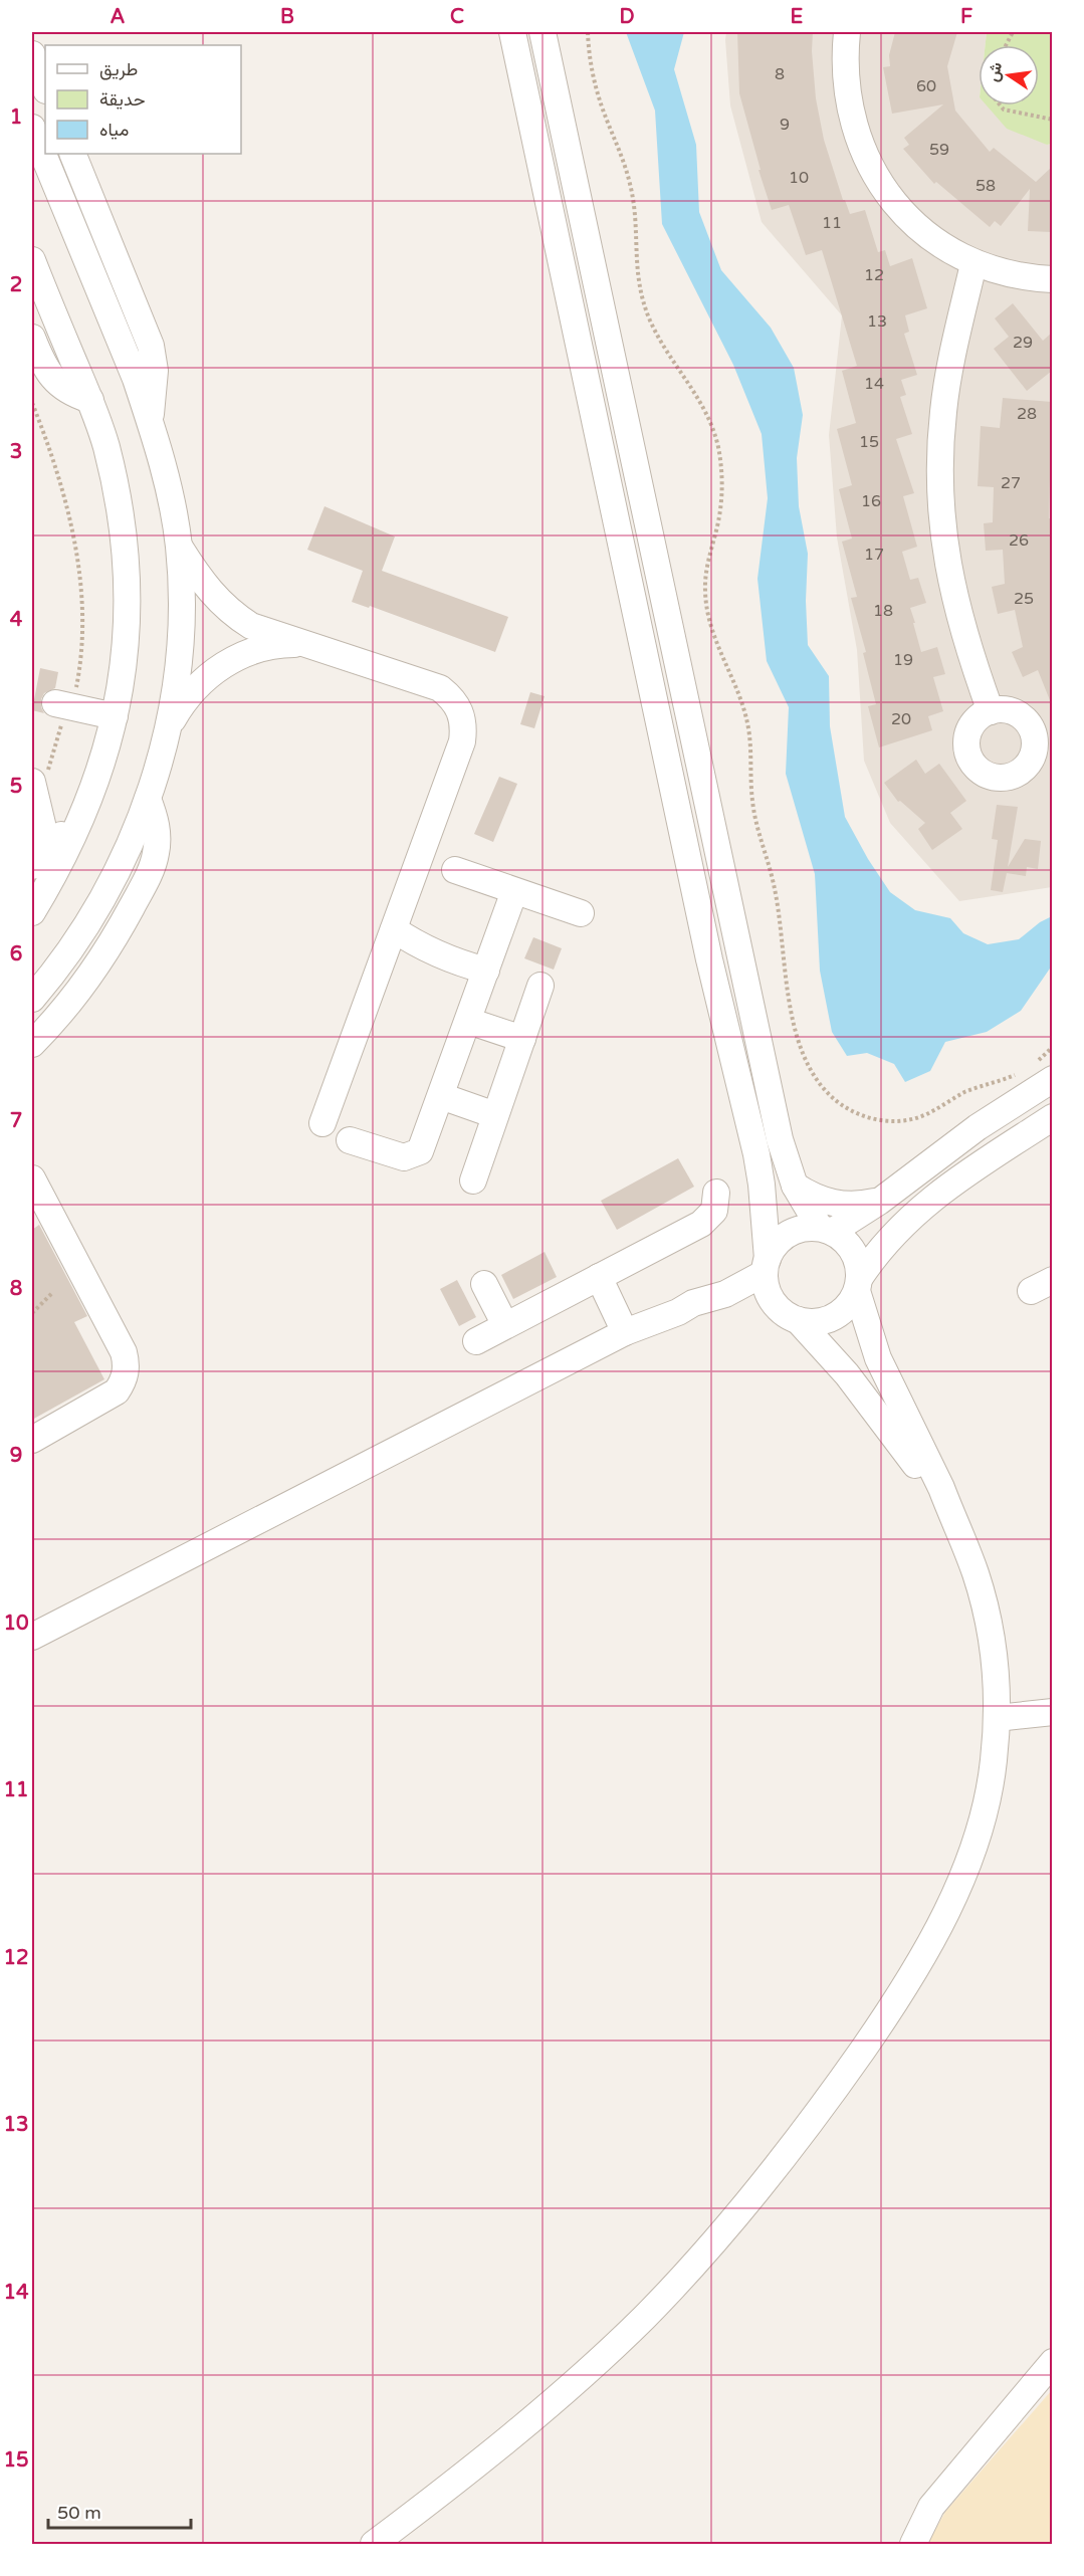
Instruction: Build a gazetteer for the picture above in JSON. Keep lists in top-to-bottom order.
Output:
{
  "house_numbers": [
    "8",
    "60",
    "9",
    "59",
    "10",
    "58",
    "11",
    "12",
    "13",
    "29",
    "14",
    "28",
    "15",
    "27",
    "16",
    "26",
    "17",
    "25",
    "18",
    "19",
    "20"
  ],
  "legend": ["طريق", "حديقة", "مياه"],
  "scale_bar": "50 m",
  "north": "left",
  "grid": {
    "columns": [
      "A",
      "B",
      "C",
      "D",
      "E",
      "F"
    ],
    "rows": [
      "1",
      "2",
      "3",
      "4",
      "5",
      "6",
      "7",
      "8",
      "9",
      "10",
      "11",
      "12",
      "13",
      "14",
      "15"
    ]
  }
}
